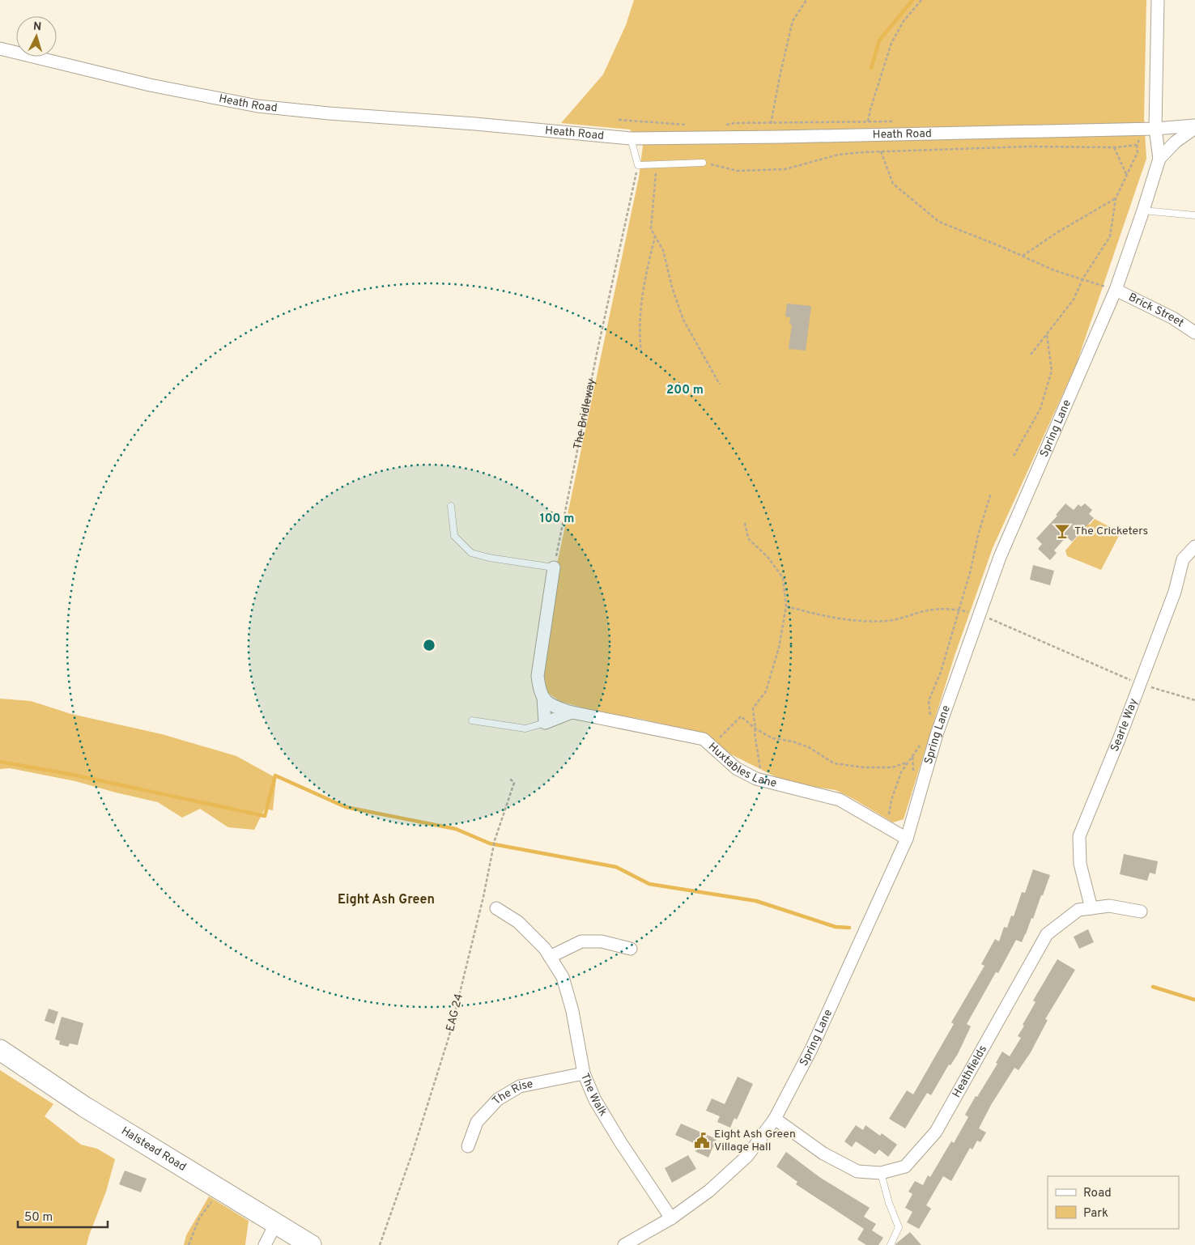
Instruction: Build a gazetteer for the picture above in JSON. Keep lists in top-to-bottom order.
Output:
{
  "streets": {
    "main road": ["Halstead Road"],
    "street": [
      "Heath Road",
      "Brick Street",
      "Spring Lane",
      "Searle Way",
      "Huxtables Lane",
      "Heathfields",
      "The Walk",
      "The Rise"
    ],
    "path": ["The Bridleway", "EAG 24"]
  },
  "crossings": [
    ["Heath Road", "Spring Lane"],
    ["Brick Street", "Spring Lane"],
    ["Spring Lane", "Huxtables Lane"],
    ["Spring Lane", "Heathfields"],
    ["Spring Lane", "The Walk"],
    ["Searle Way", "Heathfields"],
    ["The Walk", "The Rise"]
  ],
  "districts": ["Eight Ash Green"],
  "places": {
    "bar": ["The Cricketers"],
    "public building": ["Eight Ash Green Village Hall"]
  },
  "legend": ["Road", "Park"],
  "scale_bar": "50 m",
  "north": "top",
  "rings": ["200 m", "100 m"]
}
